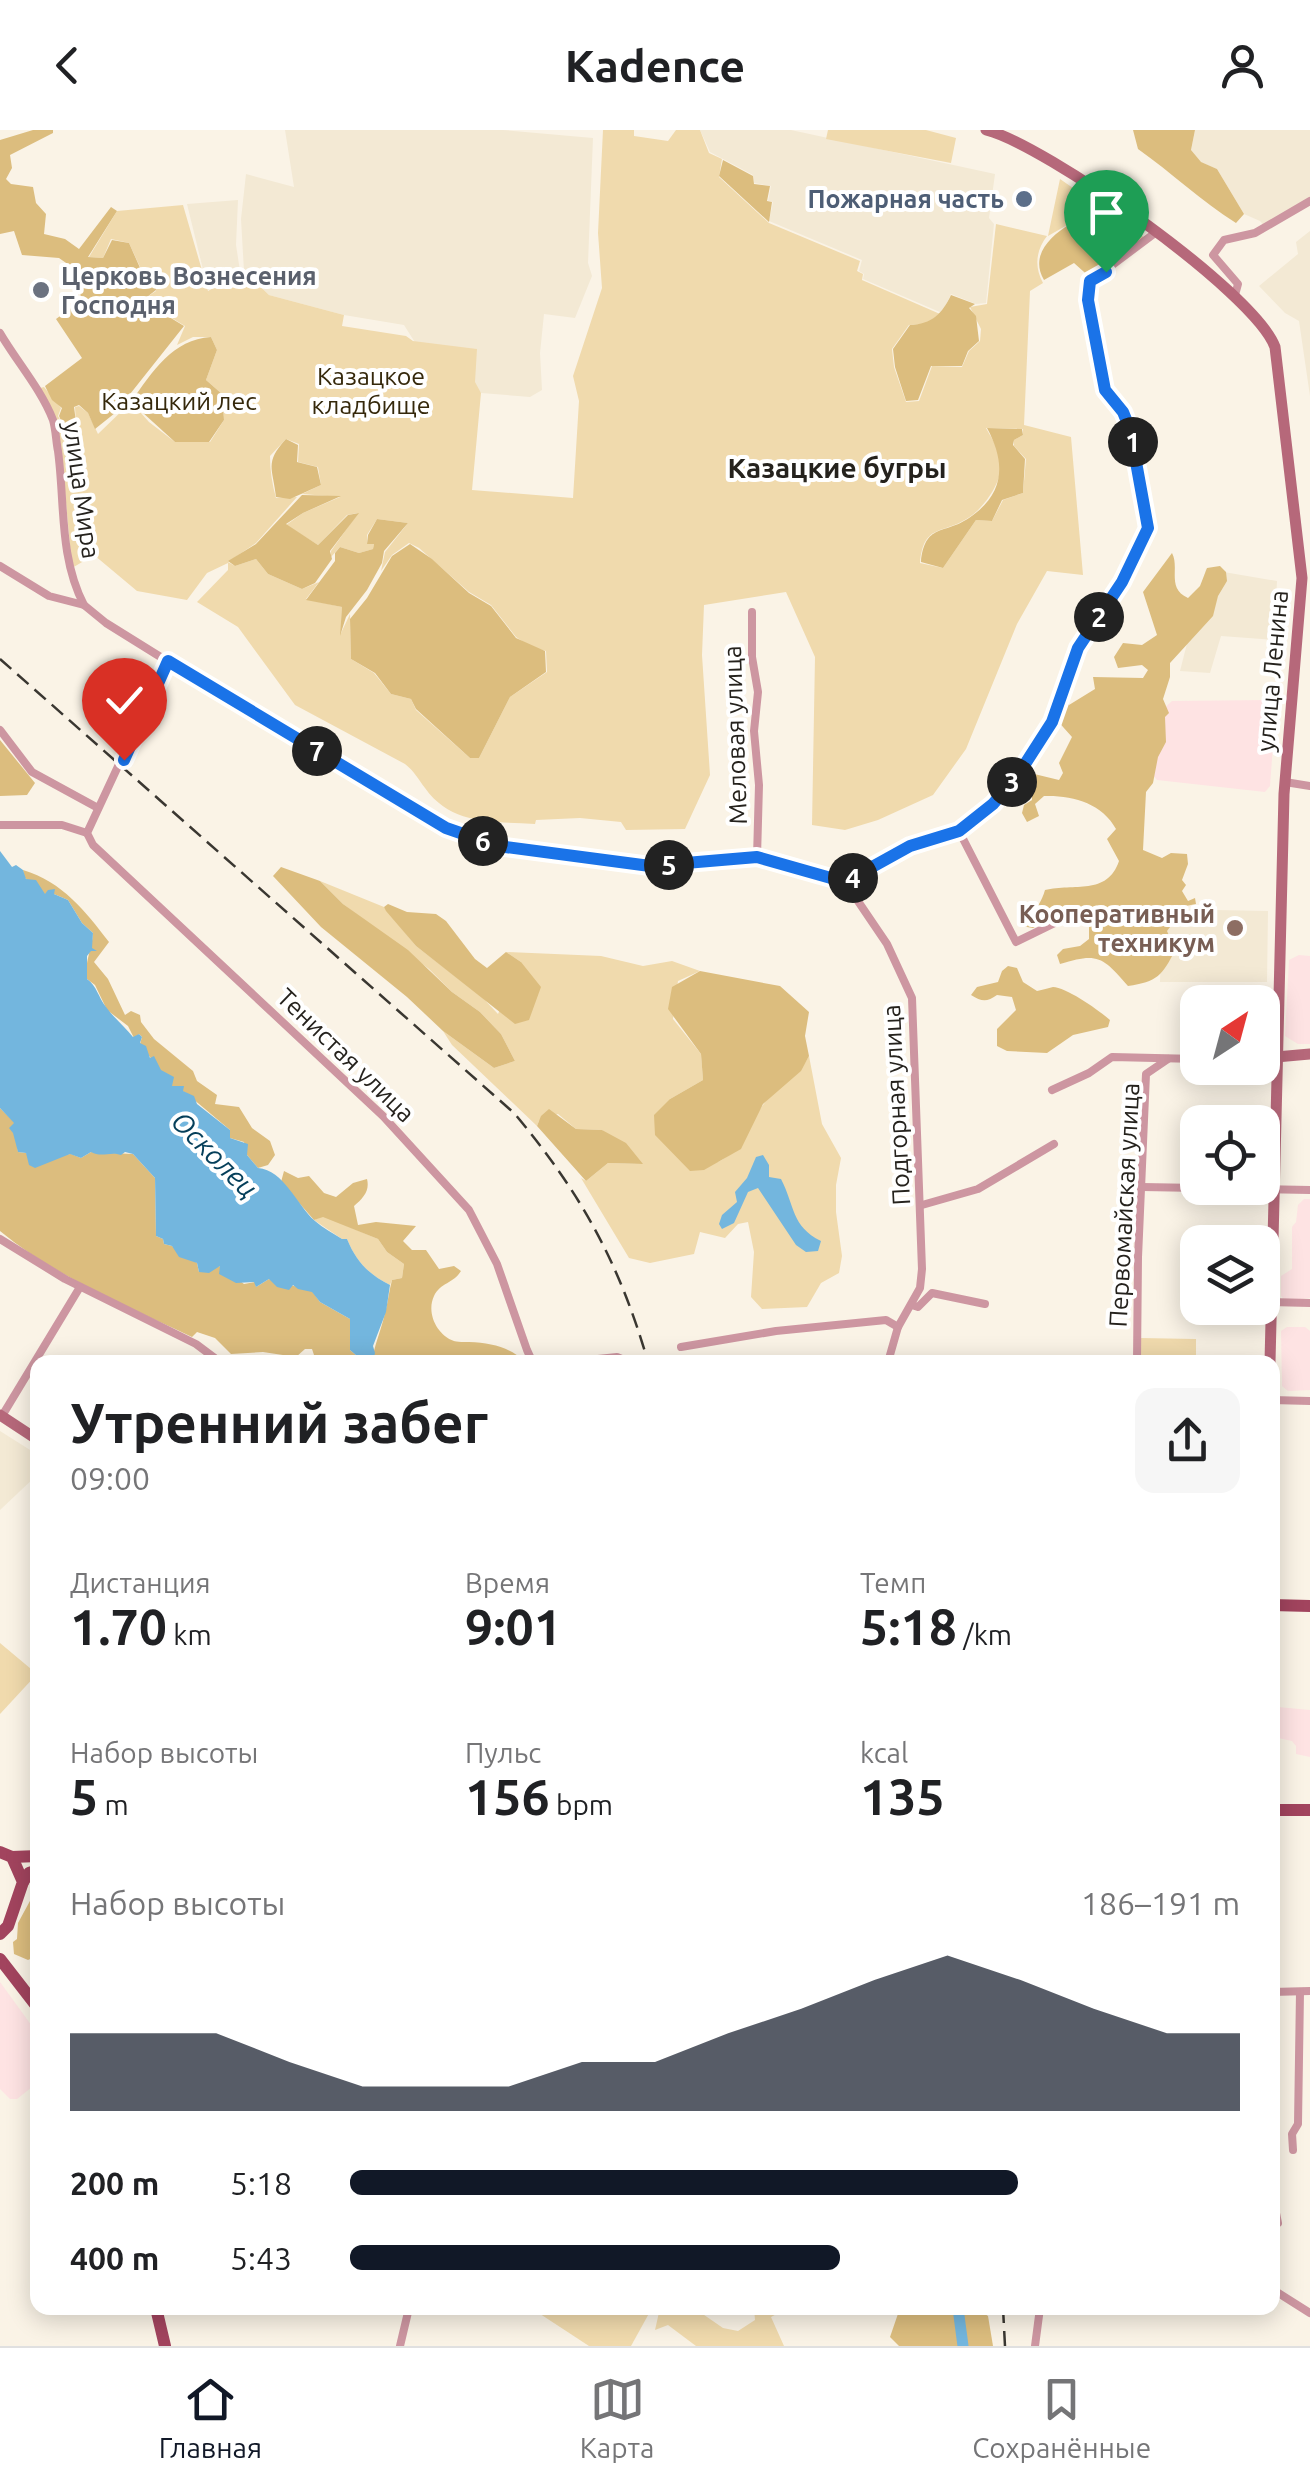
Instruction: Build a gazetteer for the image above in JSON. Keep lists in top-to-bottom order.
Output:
{
  "streets": {
    "main road": ["улица Ленина"],
    "street": [
      "улица Мира",
      "Меловая улица",
      "Тенистая улица",
      "Подгорная улица",
      "Первомайская улица"
    ]
  },
  "districts": ["Казацкие бугры"],
  "water": ["Осколец"],
  "parks": ["Казацкое кладбище", "Казацкий лес"],
  "places": ["Пожарная часть", "Церковь Вознесения Господня", "Кооперативный техникум"],
  "north": "top right",
  "page": {
    "header": "Kadence",
    "pins": [
      "1",
      "2",
      "7",
      "3",
      "6",
      "5",
      "4"
    ],
    "heading": ["Утренний забег", "09:00"],
    "stats": [
      ["Дистанция", "1.70 km"],
      ["Время", "9:01"],
      ["Темп", "5:18 /km"],
      ["Набор высоты", "5 m"],
      ["Пульс", "156 bpm"],
      ["kcal", "135"]
    ],
    "chart": ["Набор высоты", "186–191 m"],
    "list": [
      {
        "name": "200 m",
        "note": "5:18"
      },
      {
        "name": "400 m",
        "note": "5:43"
      }
    ],
    "tabs": ["Главная", "Карта", "Сохранённые"]
  }
}
